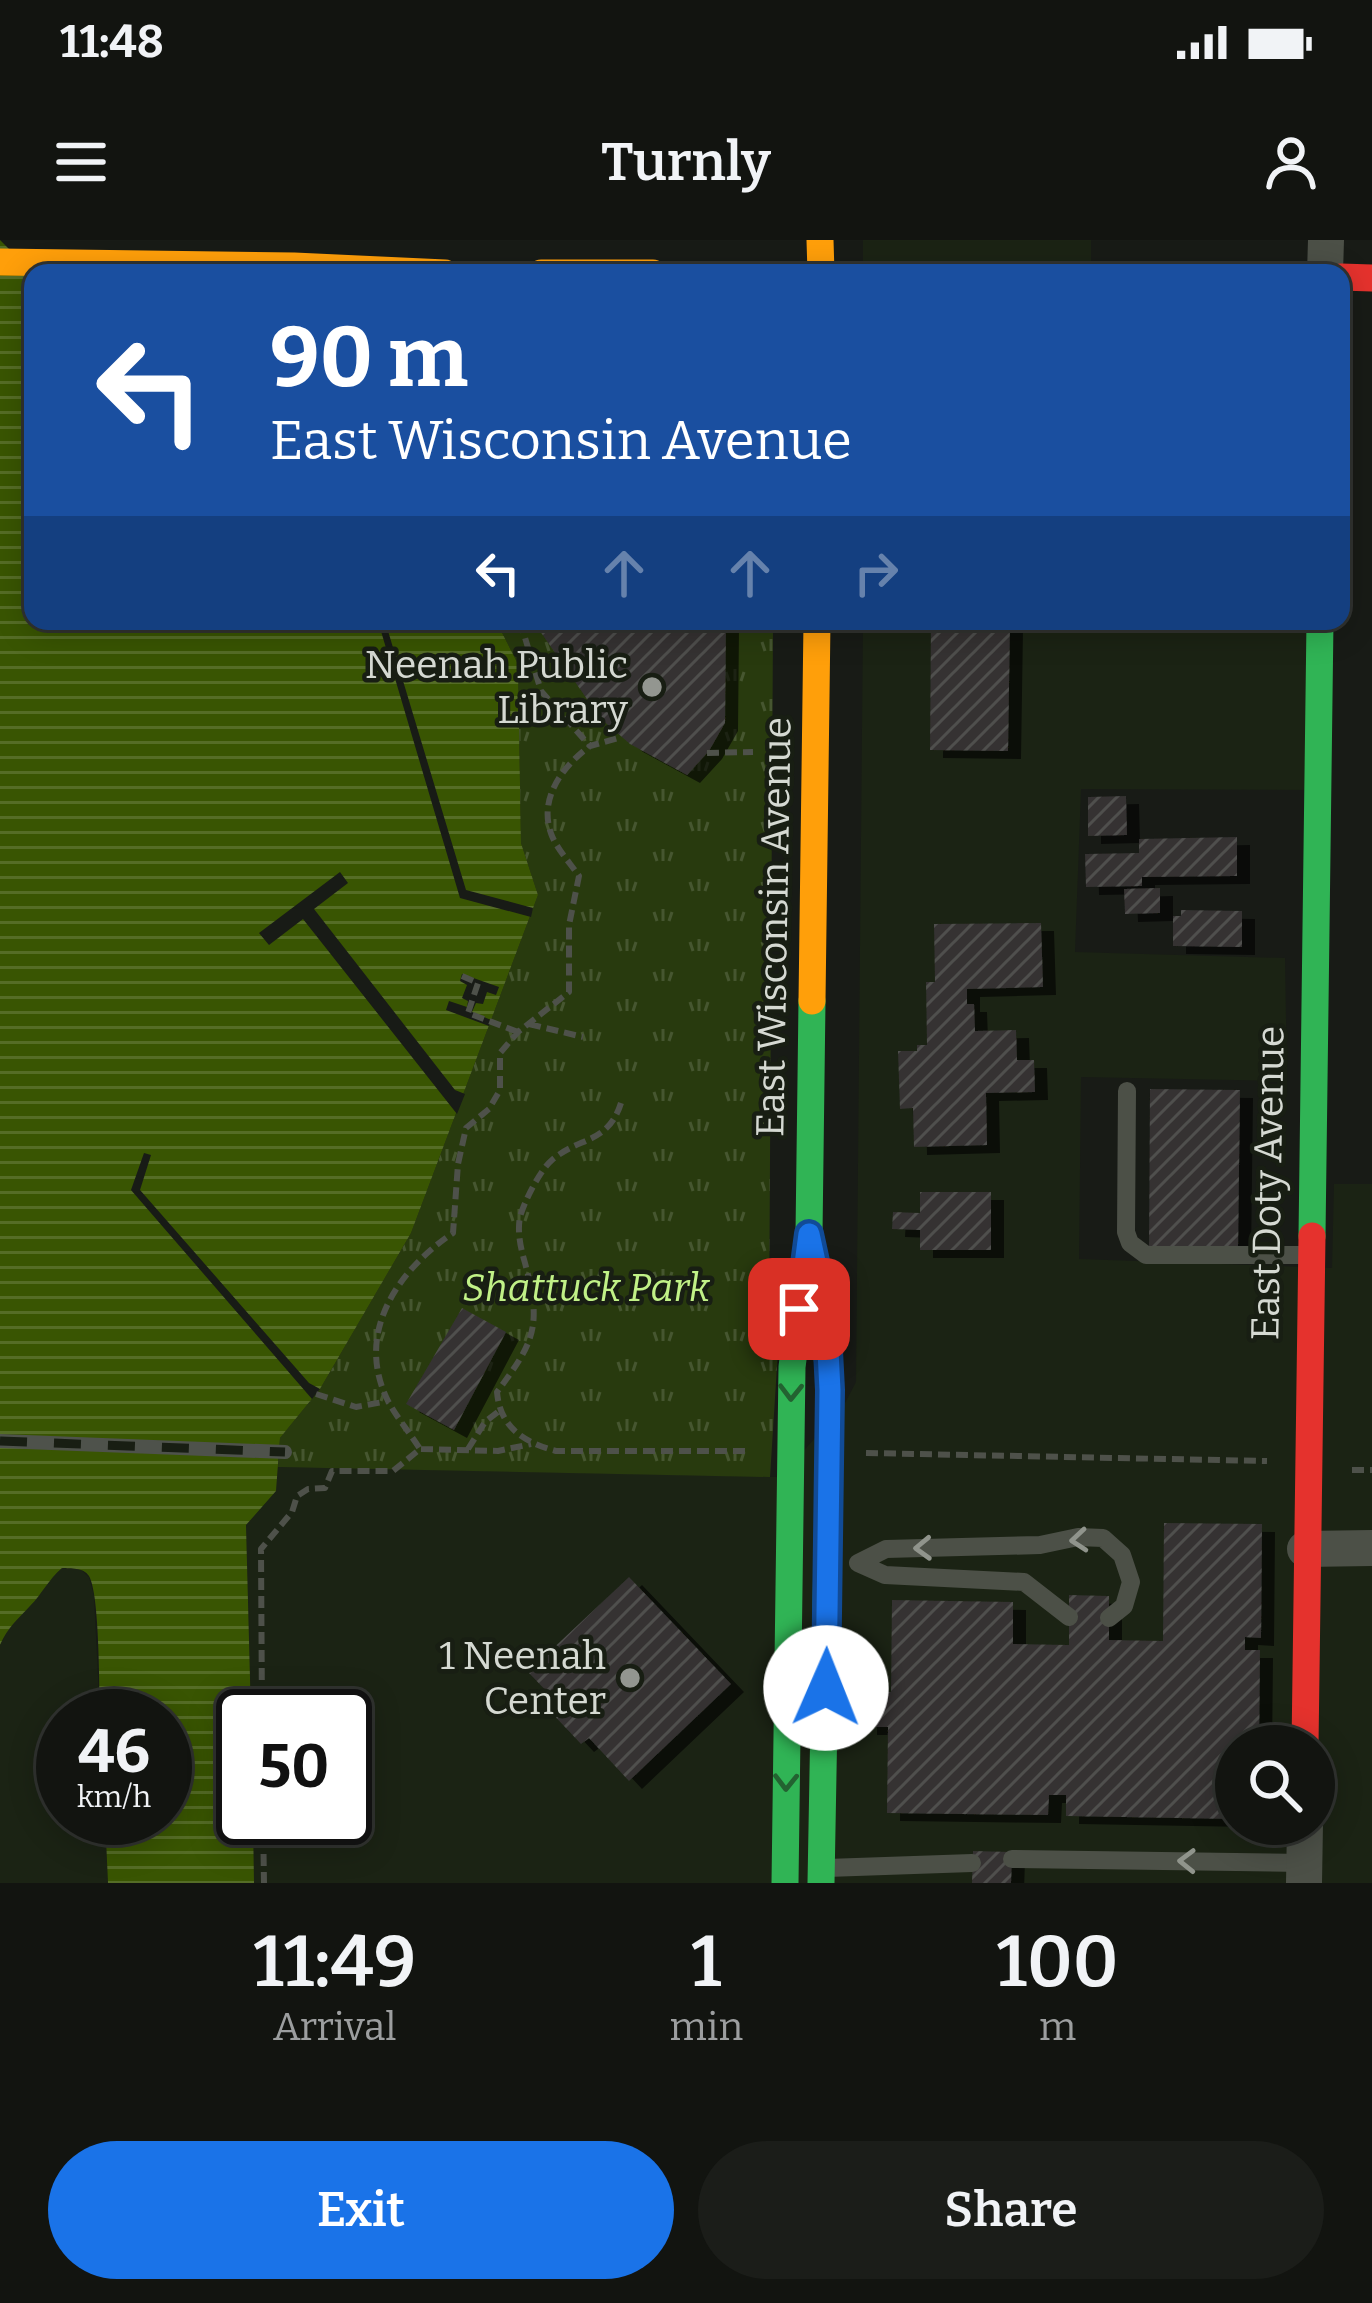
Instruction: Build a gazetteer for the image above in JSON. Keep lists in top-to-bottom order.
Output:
{
  "streets": {
    "main road": ["East Wisconsin Avenue", "East Doty Avenue"]
  },
  "parks": ["Shattuck Park"],
  "places": ["Neenah Public Library", "1 Neenah Center"],
  "page": {
    "status": "11:48",
    "header": "Turnly",
    "turn": ["90 m", "East Wisconsin Avenue"],
    "speed": "46 km/h",
    "limit": "50",
    "eta": [
      "11:49",
      "Arrival",
      "1",
      "min",
      "100",
      "m"
    ],
    "buttons": ["Exit", "Share"]
  }
}
